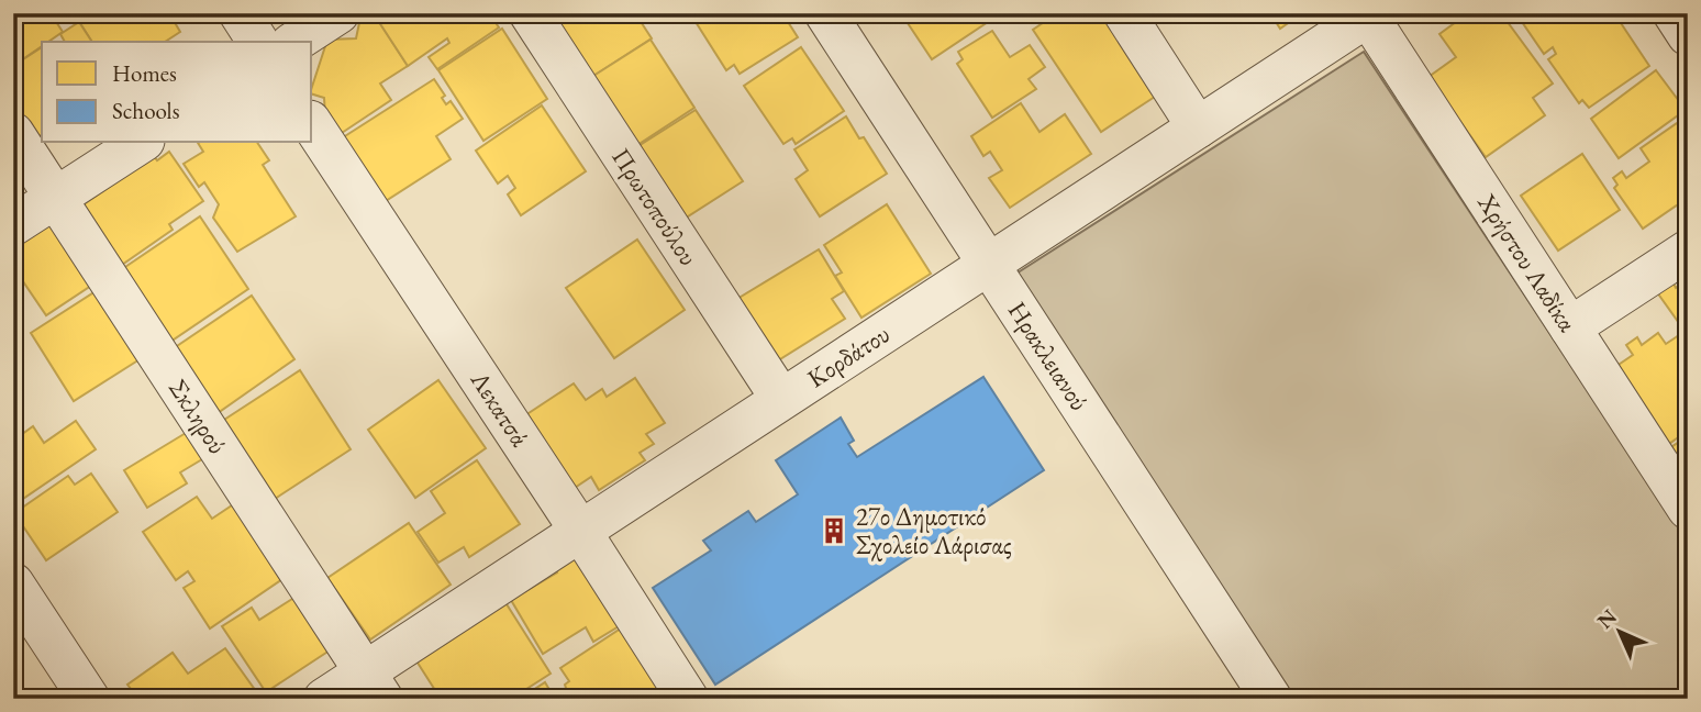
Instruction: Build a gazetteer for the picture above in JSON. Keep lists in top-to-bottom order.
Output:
{
  "streets": {
    "street": [
      "Πρωτοπούλου",
      "Χρήστου Λαδίκα",
      "Κορδάτου",
      "Ηρακλειανού",
      "Λεκατσά",
      "Σκληρού"
    ]
  },
  "crossings": [
    ["Πρωτοπούλου", "Κορδάτου"],
    ["Χρήστου Λαδίκα", "Κορδάτου"],
    ["Κορδάτου", "Ηρακλειανού"],
    ["Κορδάτου", "Λεκατσά"],
    ["Κορδάτου", "Σκληρού"]
  ],
  "places": {
    "building": ["27ο Δημοτικό Σχολείο Λάρισας"]
  },
  "legend": ["Homes", "Schools"],
  "north": "top left"
}
